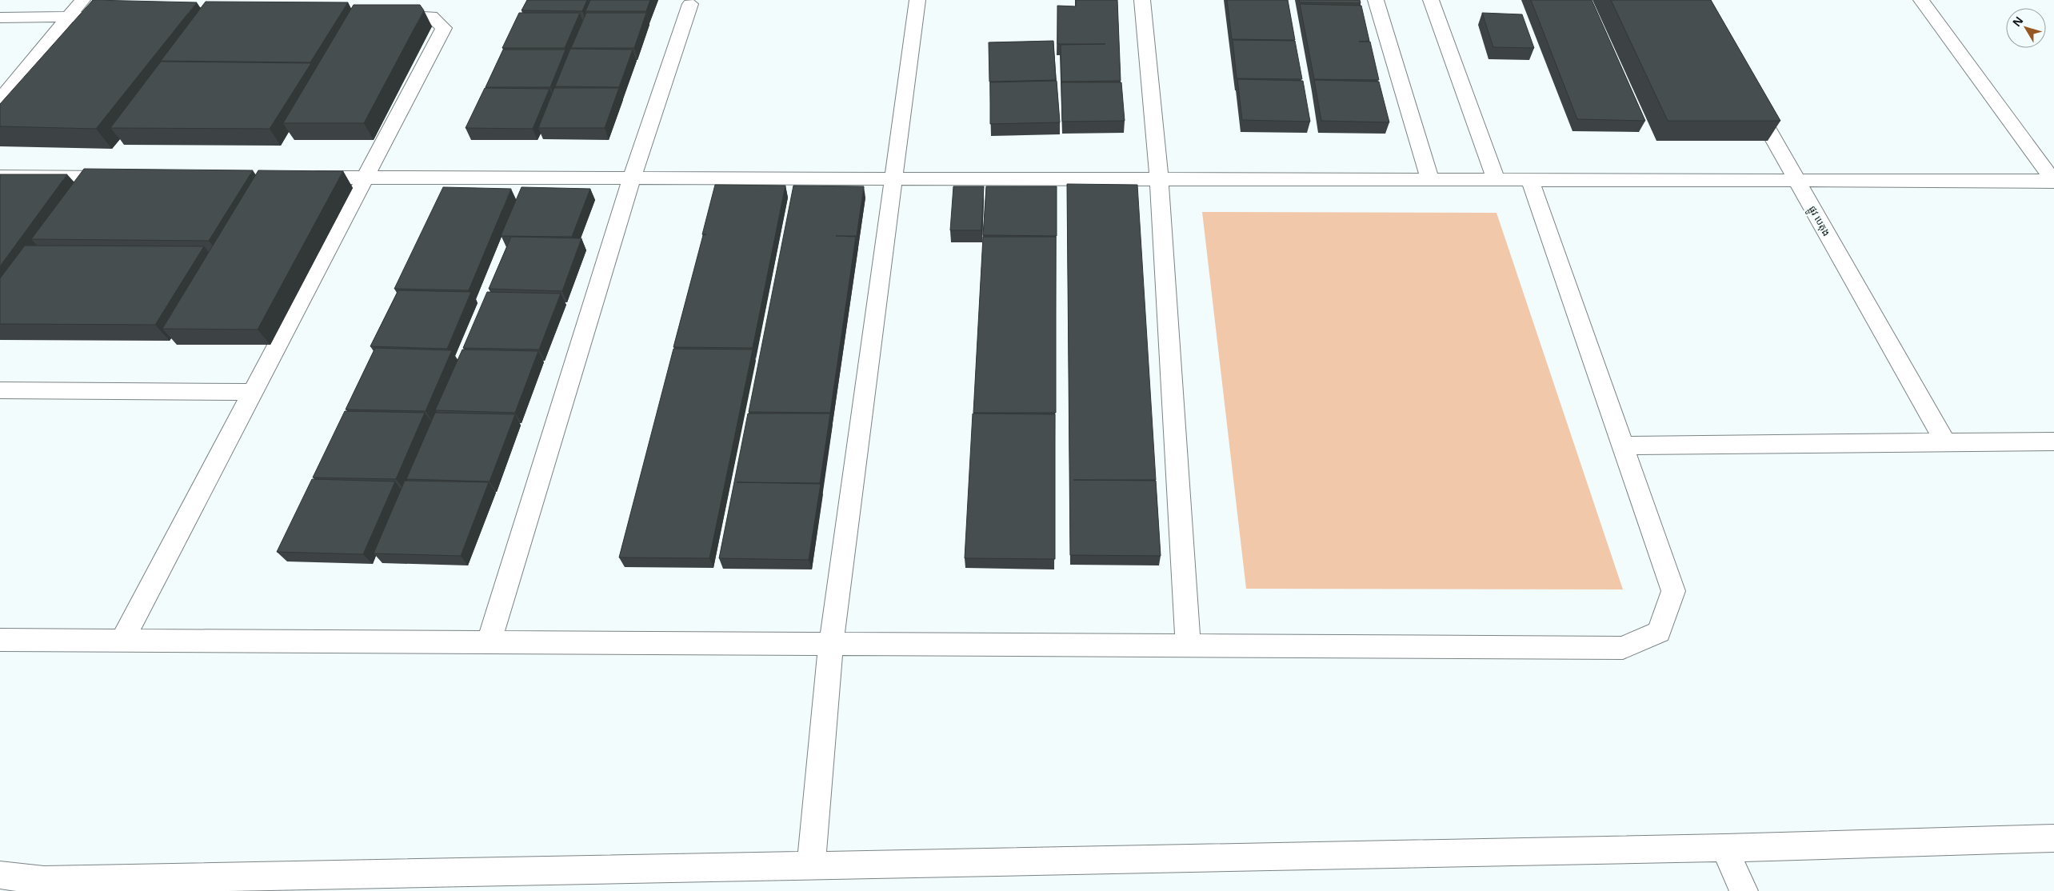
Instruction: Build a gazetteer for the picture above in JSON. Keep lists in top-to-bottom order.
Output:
{
  "streets": {
    "street": ["ផ្លូវ បេតុង"]
  },
  "north": "top left"
}
